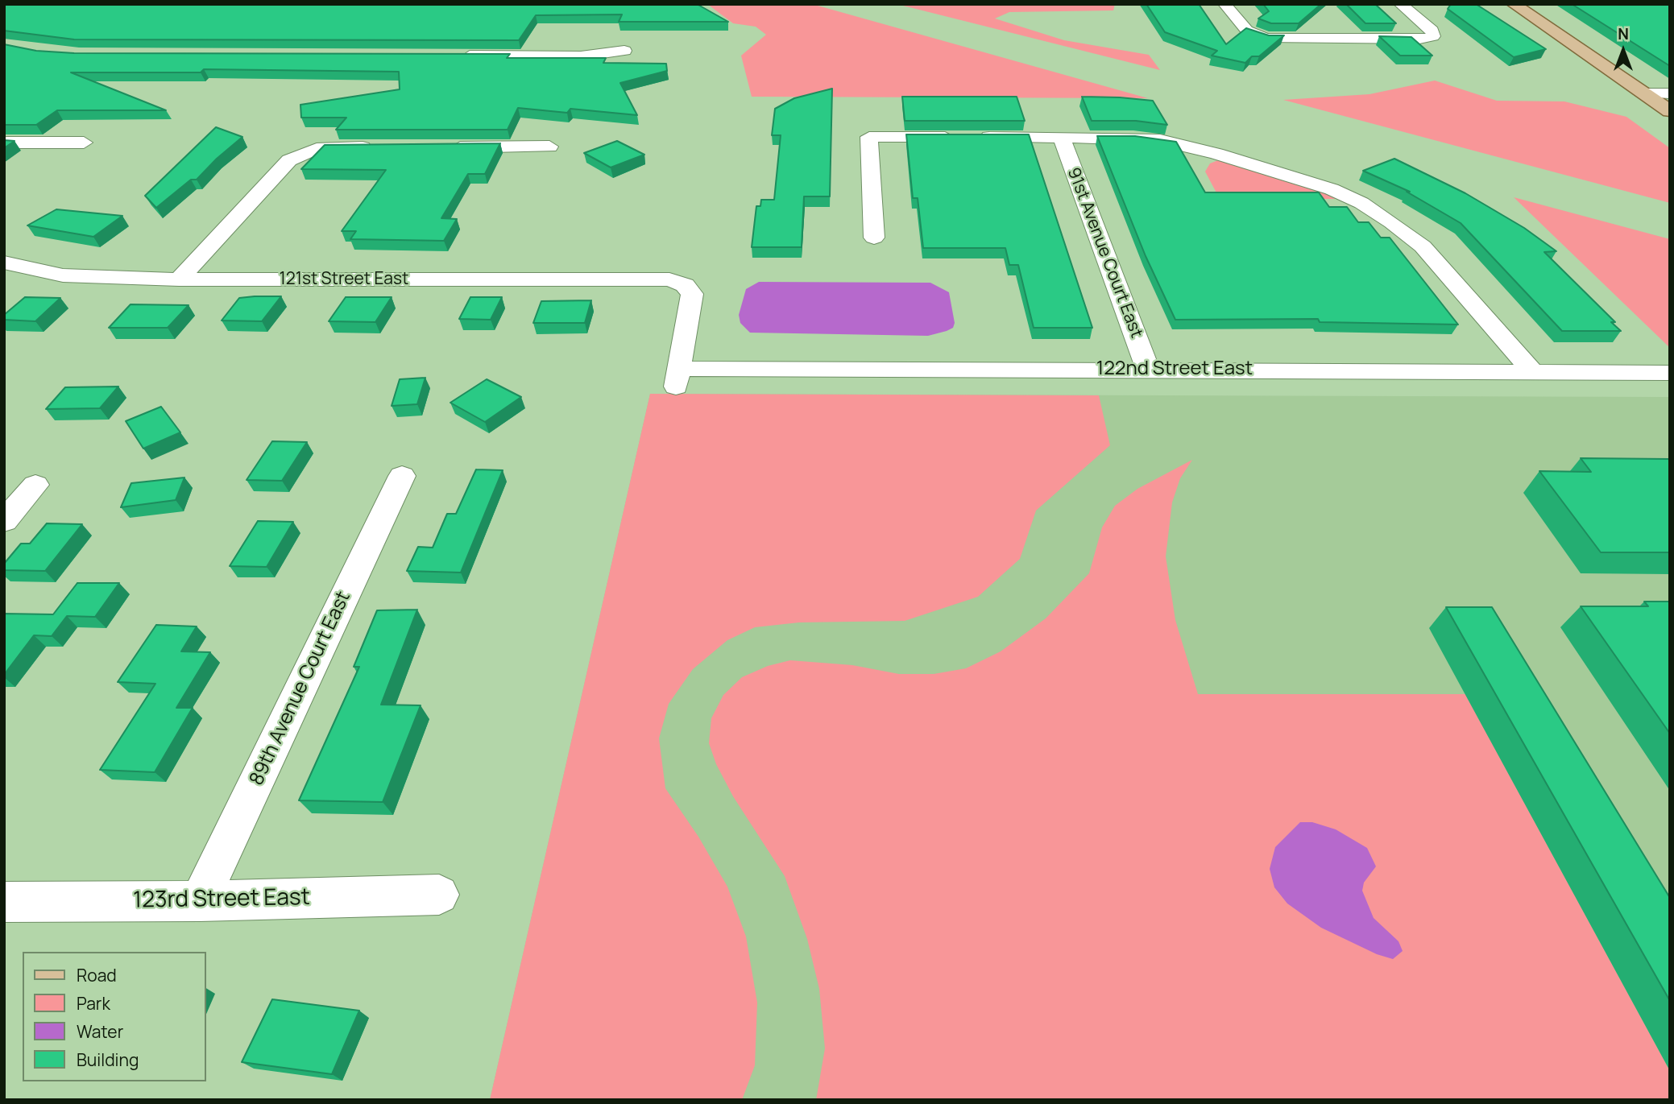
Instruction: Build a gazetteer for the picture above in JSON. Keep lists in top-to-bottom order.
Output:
{
  "streets": {
    "street": [
      "91st Avenue Court East",
      "121st Street East",
      "122nd Street East",
      "89th Avenue Court East",
      "123rd Street East"
    ]
  },
  "crossings": [
    ["91st Avenue Court East", "122nd Street East"],
    ["121st Street East", "122nd Street East"],
    ["89th Avenue Court East", "123rd Street East"]
  ],
  "legend": [
    "Road",
    "Park",
    "Water",
    "Building"
  ],
  "north": "top"
}
